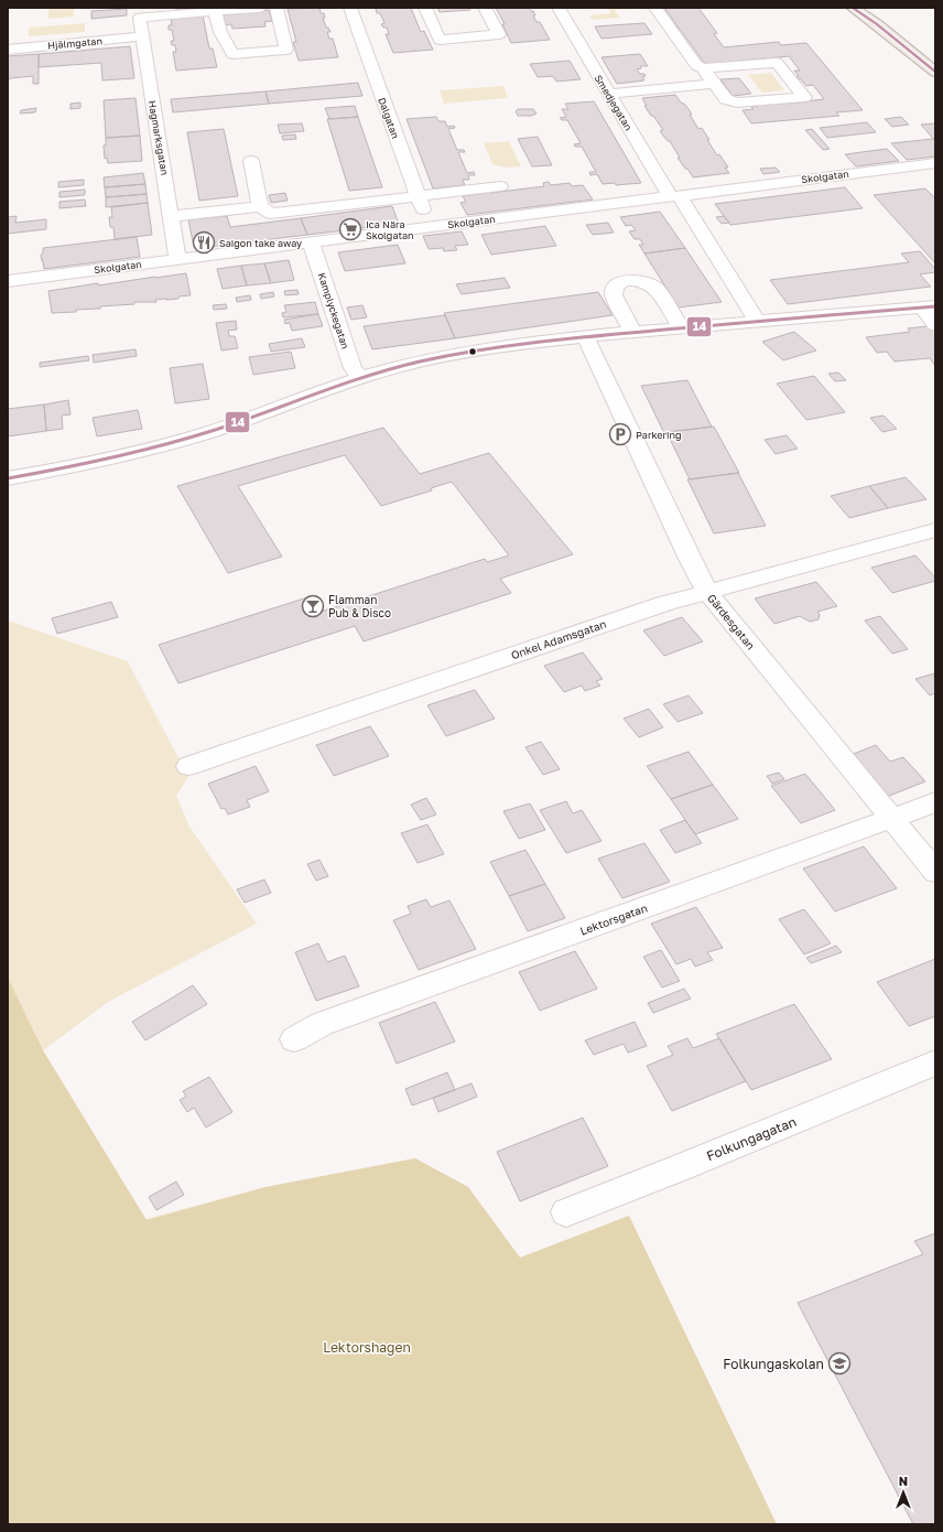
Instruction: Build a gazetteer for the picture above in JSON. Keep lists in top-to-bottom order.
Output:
{
  "streets": {
    "street": [
      "Hjälmgatan",
      "Smedjegatan",
      "Dalgatan",
      "Hagmarksgatan",
      "Skolgatan",
      "Kamplyckegatan",
      "Gärdesgatan",
      "Onkel Adamsgatan",
      "Lektorsgatan",
      "Folkungagatan"
    ]
  },
  "crossings": [
    ["Hjälmgatan", "Hagmarksgatan"],
    ["Smedjegatan", "Skolgatan"],
    ["Dalgatan", "Skolgatan"],
    ["Hagmarksgatan", "Skolgatan"],
    ["Skolgatan", "Kamplyckegatan"],
    ["Gärdesgatan", "Onkel Adamsgatan"],
    ["Gärdesgatan", "Lektorsgatan"]
  ],
  "parks": ["Lektorshagen"],
  "places": {
    "supermarket": ["Ica Nära Skolgatan"],
    "restaurant": ["Saigon take away"],
    "parking": ["Parkering"],
    "bar": ["Flamman Pub & Disco"],
    "school or university": ["Folkungaskolan"]
  },
  "lines": ["transit line 14"],
  "north": "top"
}
